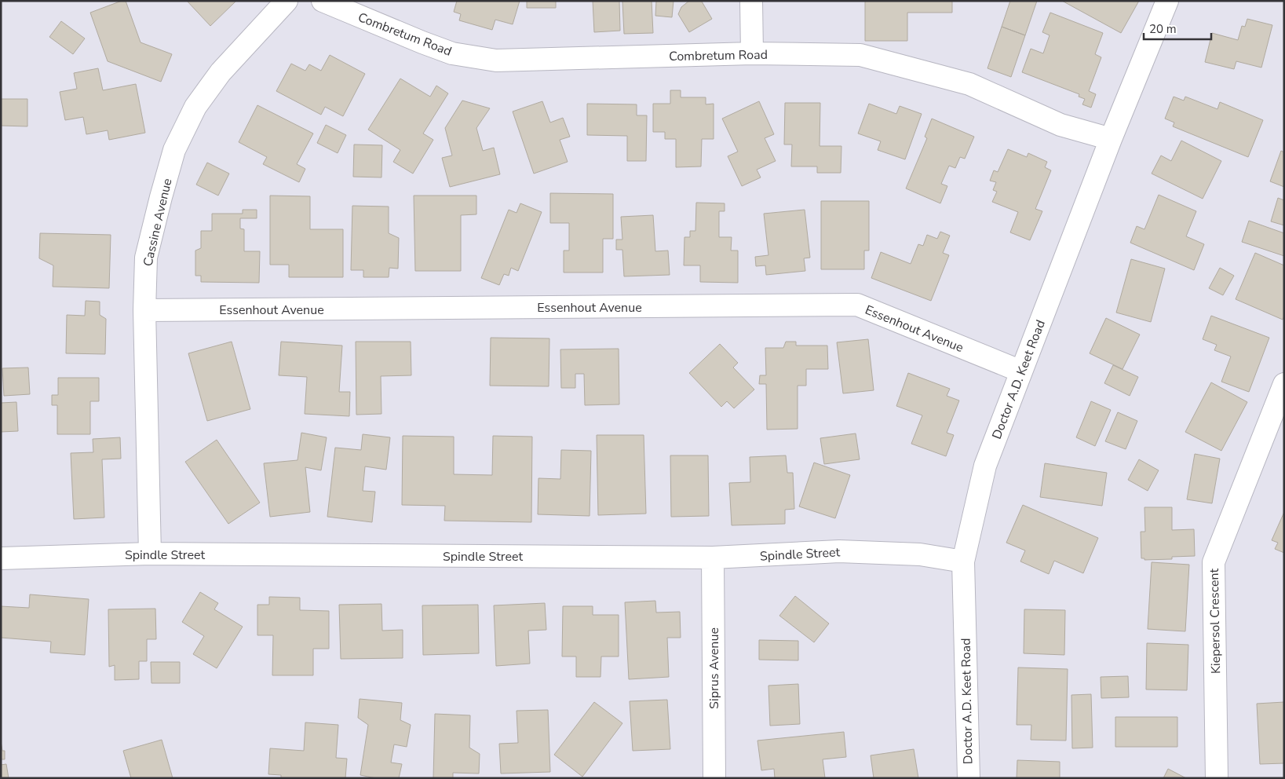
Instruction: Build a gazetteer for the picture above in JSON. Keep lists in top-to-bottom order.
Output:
{
  "streets": {
    "street": [
      "Combretum Road",
      "Cassine Avenue",
      "Essenhout Avenue",
      "Doctor A.D. Keet Road",
      "Spindle Street",
      "Kiepersol Crescent",
      "Siprus Avenue"
    ]
  },
  "crossings": [
    ["Combretum Road", "Doctor A.D. Keet Road"],
    ["Cassine Avenue", "Essenhout Avenue"],
    ["Cassine Avenue", "Spindle Street"],
    ["Essenhout Avenue", "Doctor A.D. Keet Road"],
    ["Doctor A.D. Keet Road", "Spindle Street"],
    ["Spindle Street", "Siprus Avenue"]
  ],
  "scale_bar": "20 m"
}
